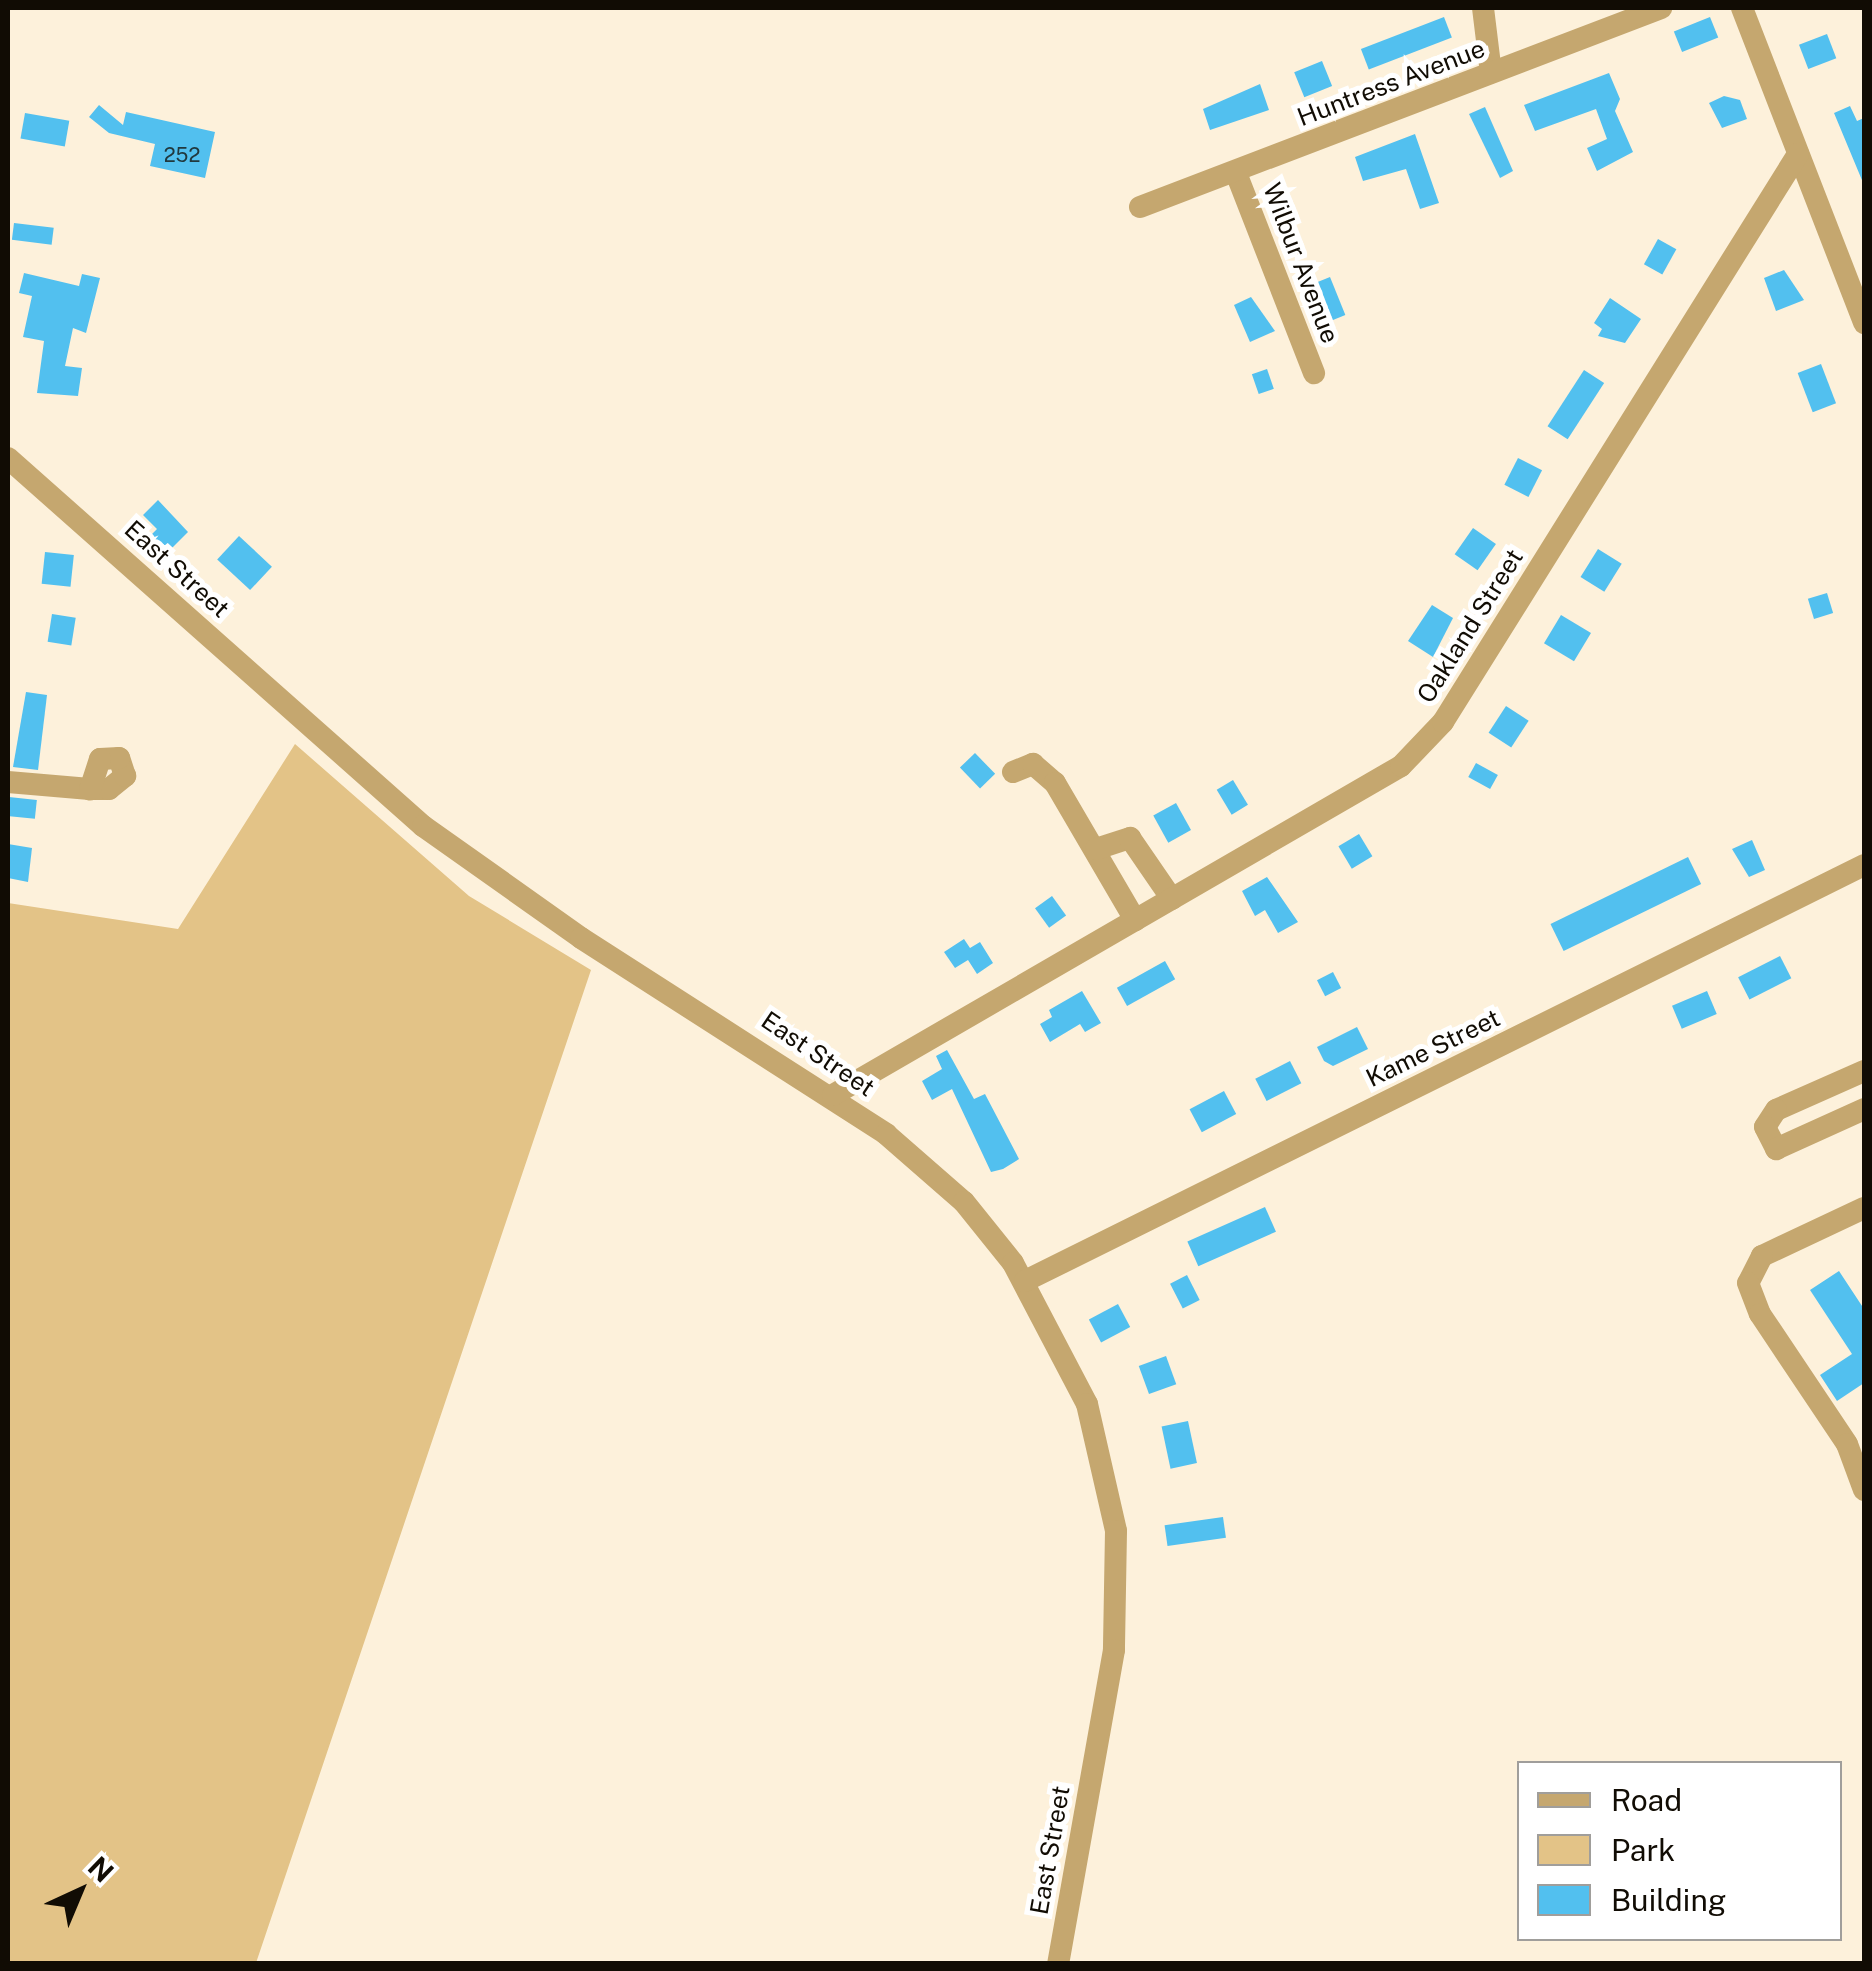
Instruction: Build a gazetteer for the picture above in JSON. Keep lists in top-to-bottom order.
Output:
{
  "streets": {
    "street": [
      "Huntress Avenue",
      "Wilbur Avenue",
      "East Street",
      "Oakland Street",
      "Kame Street"
    ]
  },
  "crossings": [
    ["Huntress Avenue", "Wilbur Avenue"],
    ["East Street", "Oakland Street"],
    ["East Street", "Kame Street"]
  ],
  "house_numbers": ["252"],
  "legend": ["Road", "Park", "Building"],
  "north": "top right"
}
